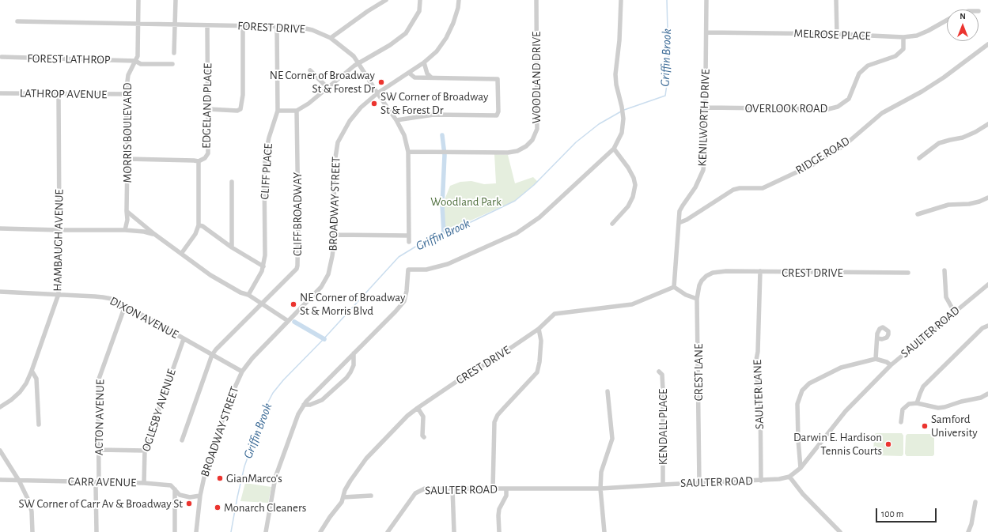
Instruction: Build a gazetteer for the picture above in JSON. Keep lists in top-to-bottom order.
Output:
{
  "streets": {
    "street": [
      "FOREST DRIVE",
      "MELROSE PLACE",
      "FOREST LATHROP",
      "WOODLAND DRIVE",
      "LATHROP AVENUE",
      "EDGELAND PLACE",
      "OVERLOOK ROAD",
      "KENILWORTH DRIVE",
      "MORRIS BOULEVARD",
      "RIDGE ROAD",
      "CLIFF PLACE",
      "BROADWAY STREET",
      "CLIFF BROADWAY",
      "HAMBAUGH AVENUE",
      "CREST DRIVE",
      "DIXON AVENUE",
      "SAULTER ROAD",
      "CREST LANE",
      "SAULTER LANE",
      "OGLESBY AVENUE",
      "ACTON AVENUE",
      "KENDALL PLACE",
      "CARR AVENUE"
    ]
  },
  "crossings": [
    ["FOREST DRIVE", "WOODLAND DRIVE"],
    ["FOREST DRIVE", "EDGELAND PLACE"],
    ["FOREST DRIVE", "MORRIS BOULEVARD"],
    ["FOREST DRIVE", "CLIFF PLACE"],
    ["FOREST DRIVE", "BROADWAY STREET"],
    ["MELROSE PLACE", "OVERLOOK ROAD"],
    ["MELROSE PLACE", "KENILWORTH DRIVE"],
    ["FOREST LATHROP", "MORRIS BOULEVARD"],
    ["LATHROP AVENUE", "MORRIS BOULEVARD"],
    ["LATHROP AVENUE", "HAMBAUGH AVENUE"],
    ["OVERLOOK ROAD", "KENILWORTH DRIVE"],
    ["KENILWORTH DRIVE", "RIDGE ROAD"],
    ["KENILWORTH DRIVE", "CREST DRIVE"],
    ["BROADWAY STREET", "DIXON AVENUE"],
    ["BROADWAY STREET", "CARR AVENUE"],
    ["CLIFF BROADWAY", "DIXON AVENUE"],
    ["HAMBAUGH AVENUE", "DIXON AVENUE"],
    ["CREST DRIVE", "CREST LANE"],
    ["CREST DRIVE", "SAULTER LANE"],
    ["DIXON AVENUE", "OGLESBY AVENUE"],
    ["DIXON AVENUE", "ACTON AVENUE"],
    ["SAULTER ROAD", "CREST LANE"],
    ["SAULTER ROAD", "SAULTER LANE"],
    ["SAULTER ROAD", "KENDALL PLACE"],
    ["OGLESBY AVENUE", "CARR AVENUE"],
    ["ACTON AVENUE", "CARR AVENUE"]
  ],
  "water": ["Griffin Brook"],
  "parks": ["Woodland Park"],
  "places": [
    "NE Corner of Broadway St & Forest Dr",
    "SW Corner of Broadway St & Forest Dr",
    "NE Corner of Broadway St & Morris Blvd",
    "Samford University",
    "Darwin E. Hardison Tennis Courts",
    "GianMarco's",
    "SW Corner of Carr Av & Broadway St",
    "Monarch Cleaners"
  ],
  "scale_bar": "100 m",
  "north": "top"
}
